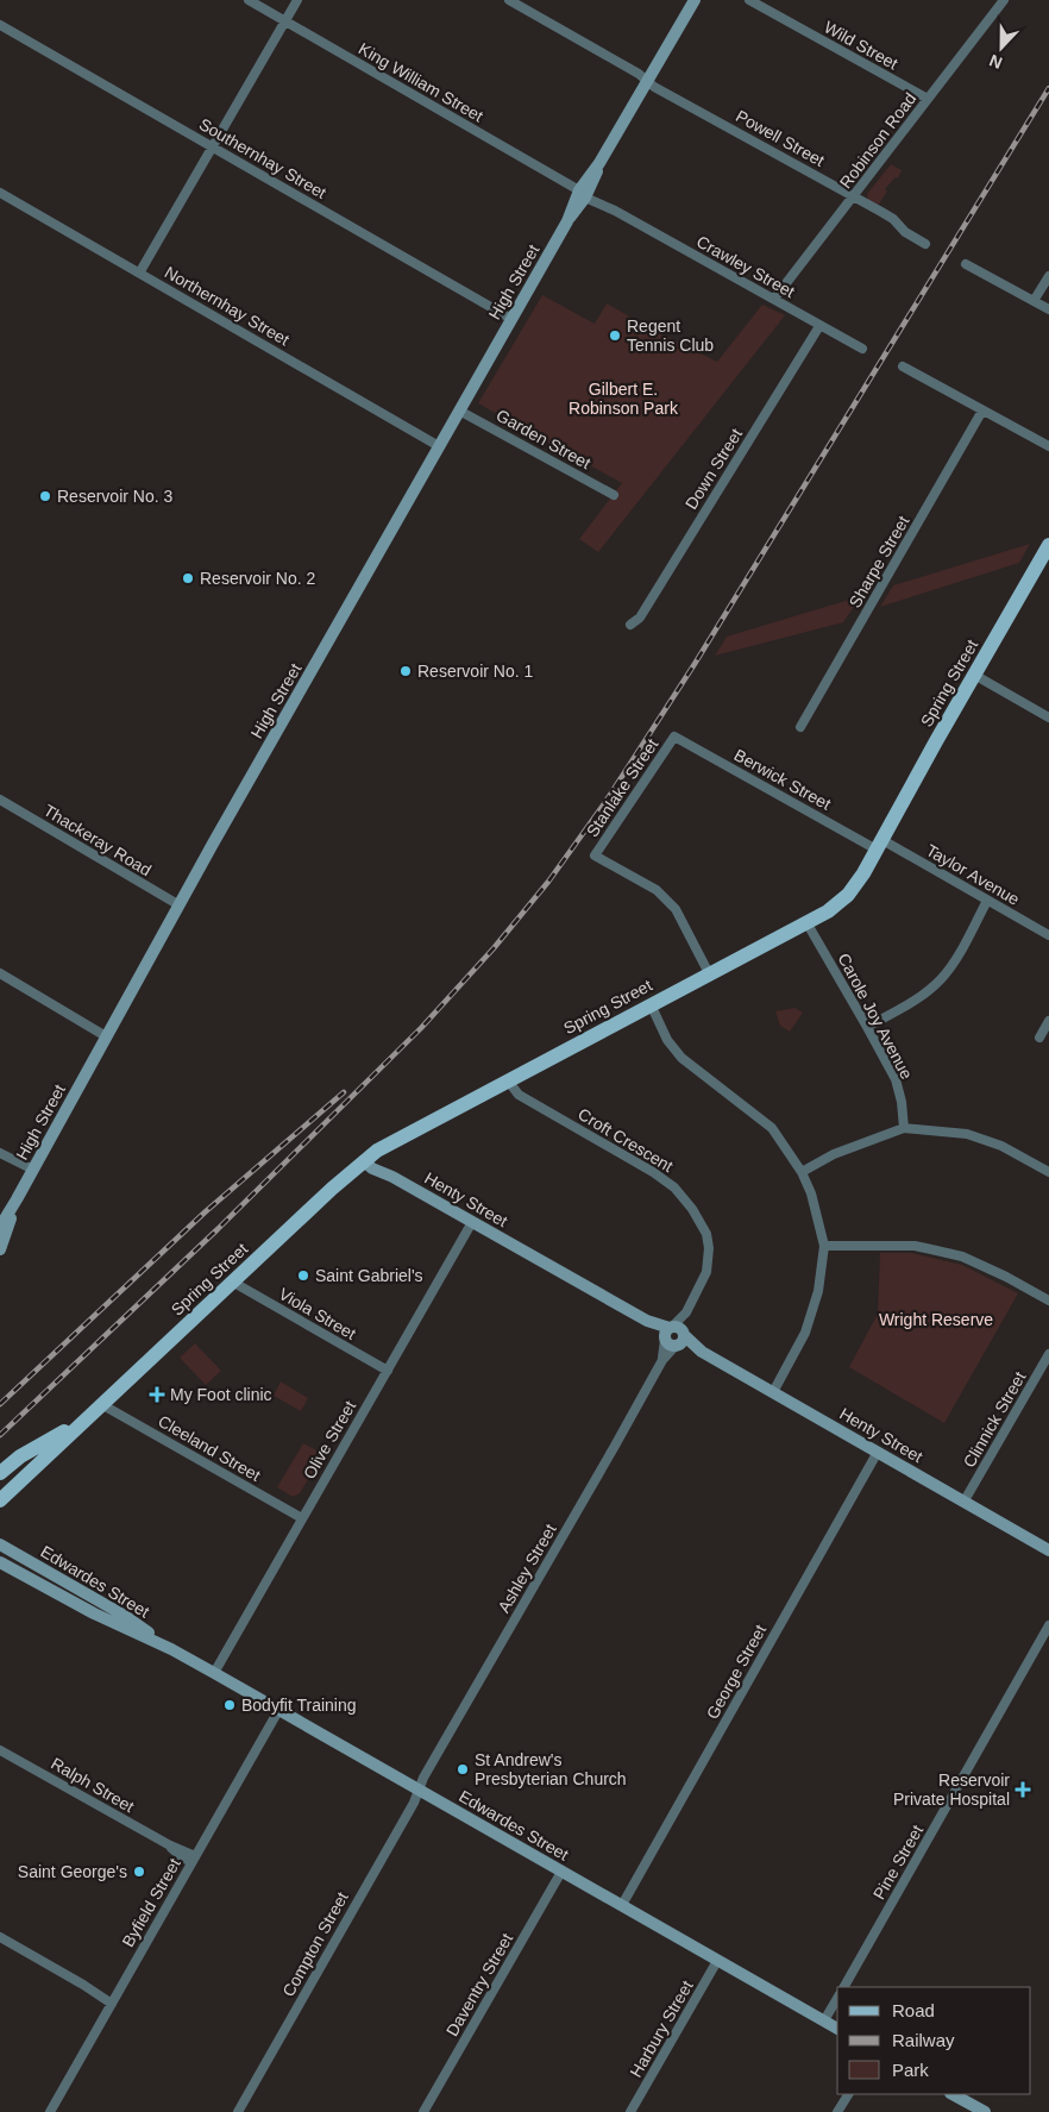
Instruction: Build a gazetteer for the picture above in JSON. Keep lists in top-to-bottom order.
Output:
{
  "streets": {
    "main road": ["Spring Street"],
    "street": [
      "Wild Street",
      "King William Street",
      "Powell Street",
      "Robinson Road",
      "Southernhay Street",
      "Crawley Street",
      "High Street",
      "Northernhay Street",
      "Garden Street",
      "Down Street",
      "Sharpe Street",
      "Berwick Street",
      "Stanlake Street",
      "Thackeray Road",
      "Taylor Avenue",
      "Carole Joy Avenue",
      "Croft Crescent",
      "Henty Street",
      "Viola Street",
      "Clinnick Street",
      "Olive Street",
      "Cleeland Street",
      "Ashley Street",
      "Edwardes Street",
      "George Street",
      "Ralph Street",
      "Pine Street",
      "Byfield Street",
      "Compton Street",
      "Daventry Street",
      "Harbury Street"
    ]
  },
  "crossings": [
    ["Wild Street", "Robinson Road"],
    ["King William Street", "Crawley Street"],
    ["King William Street", "High Street"],
    ["Powell Street", "Robinson Road"],
    ["Powell Street", "High Street"],
    ["Robinson Road", "Crawley Street"],
    ["Southernhay Street", "High Street"],
    ["Crawley Street", "High Street"],
    ["Crawley Street", "Down Street"],
    ["High Street", "Northernhay Street"],
    ["High Street", "Garden Street"],
    ["High Street", "Thackeray Road"],
    ["Spring Street", "Berwick Street"],
    ["Spring Street", "Stanlake Street"],
    ["Spring Street", "Taylor Avenue"],
    ["Spring Street", "Carole Joy Avenue"],
    ["Spring Street", "Croft Crescent"],
    ["Spring Street", "Henty Street"],
    ["Spring Street", "Viola Street"],
    ["Spring Street", "Cleeland Street"],
    ["Berwick Street", "Stanlake Street"],
    ["Berwick Street", "Taylor Avenue"],
    ["Croft Crescent", "Henty Street"],
    ["Croft Crescent", "Ashley Street"],
    ["Henty Street", "Clinnick Street"],
    ["Henty Street", "Olive Street"],
    ["Henty Street", "Ashley Street"],
    ["Henty Street", "George Street"],
    ["Viola Street", "Olive Street"],
    ["Olive Street", "Cleeland Street"],
    ["Olive Street", "Edwardes Street"],
    ["Ashley Street", "Edwardes Street"],
    ["Ashley Street", "Compton Street"],
    ["Edwardes Street", "George Street"],
    ["Edwardes Street", "Byfield Street"],
    ["Edwardes Street", "Compton Street"],
    ["Edwardes Street", "Daventry Street"],
    ["Edwardes Street", "Harbury Street"],
    ["Ralph Street", "Byfield Street"]
  ],
  "parks": ["Gilbert E. Robinson Park", "Wright Reserve"],
  "places": {
    "other": [
      "Regent Tennis Club",
      "Reservoir No. 3",
      "Reservoir No. 2",
      "Reservoir No. 1",
      "Saint Gabriel's",
      "Bodyfit Training",
      "St Andrew's Presbyterian Church",
      "Saint George's"
    ],
    "health": ["My Foot clinic", "Reservoir Private Hospital"]
  },
  "legend": ["Road", "Railway", "Park"],
  "north": "bottom"
}
